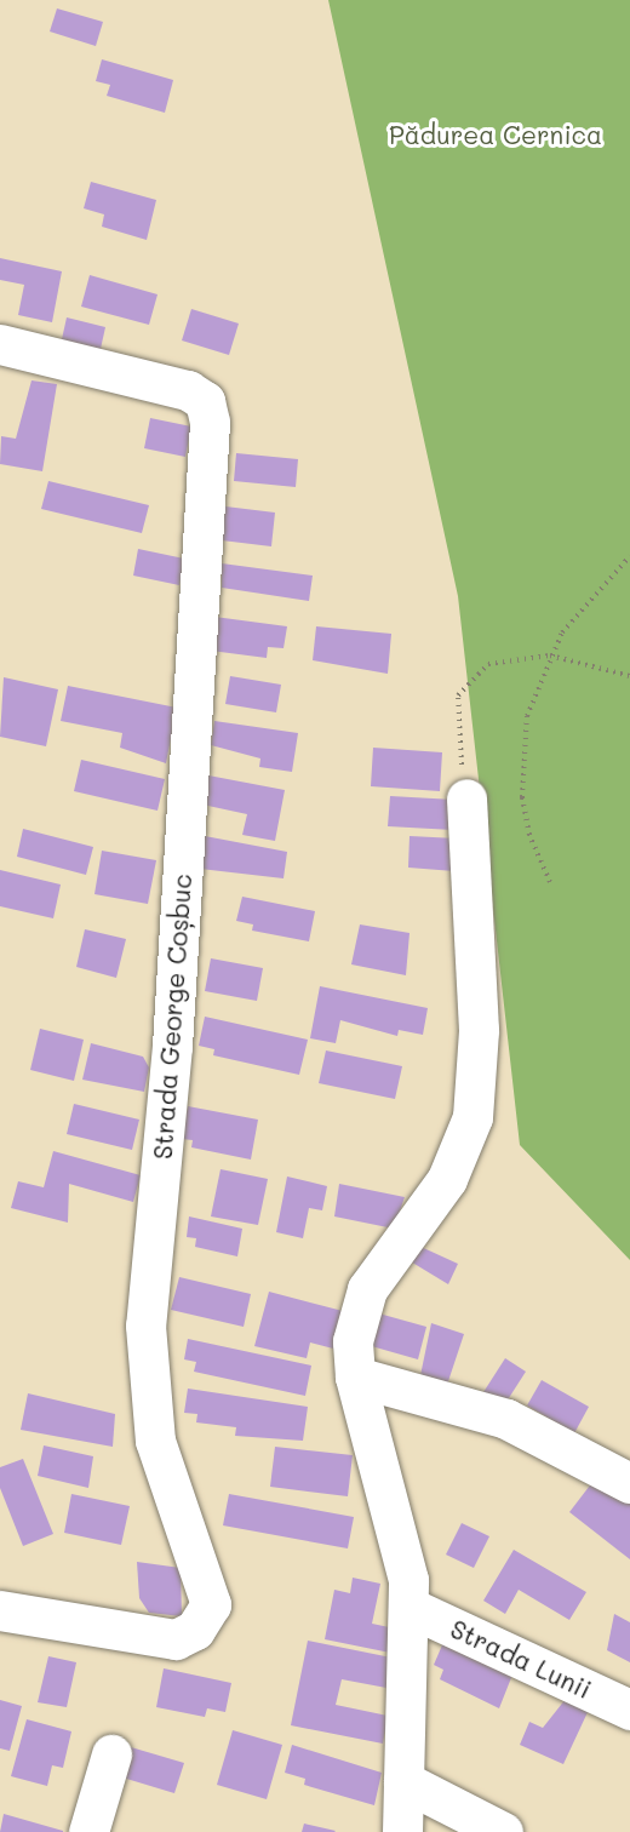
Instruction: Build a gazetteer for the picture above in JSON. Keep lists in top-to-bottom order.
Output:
{
  "streets": {
    "street": ["Strada George Coșbuc", "Strada Lunii"]
  },
  "parks": ["Pădurea Cernica"]
}
